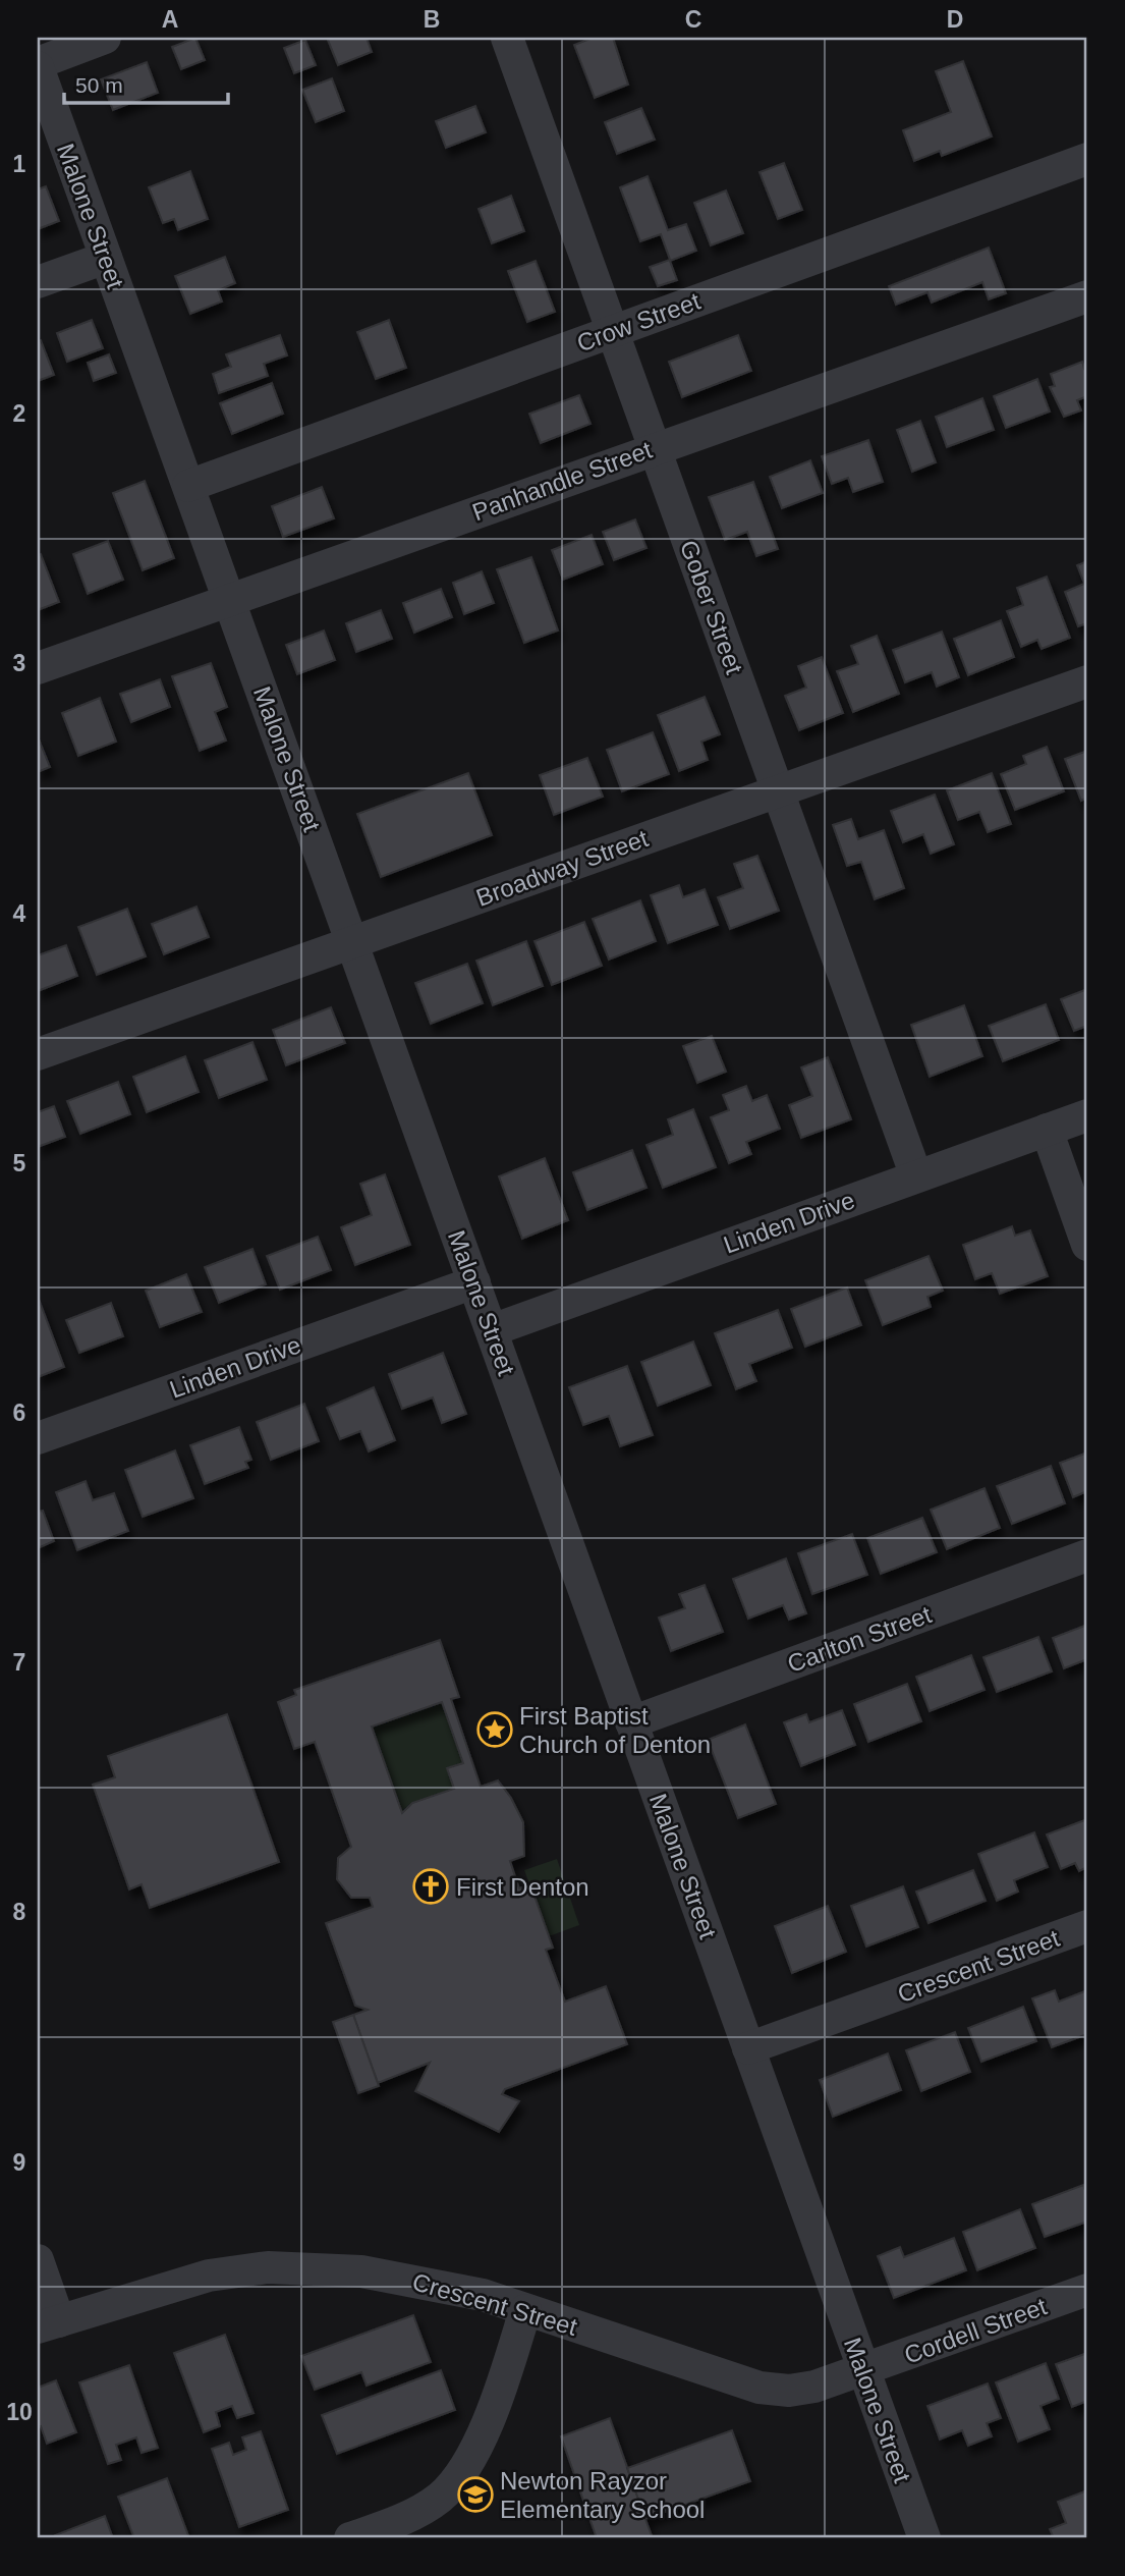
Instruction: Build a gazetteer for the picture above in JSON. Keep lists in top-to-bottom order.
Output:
{
  "streets": {
    "street": [
      "Malone Street",
      "Crow Street",
      "Panhandle Street",
      "Gober Street",
      "Broadway Street",
      "Linden Drive",
      "Carlton Street",
      "Crescent Street",
      "Cordell Street"
    ]
  },
  "crossings": [
    ["Malone Street", "Crow Street"],
    ["Malone Street", "Panhandle Street"],
    ["Malone Street", "Broadway Street"],
    ["Malone Street", "Linden Drive"],
    ["Malone Street", "Carlton Street"],
    ["Malone Street", "Crescent Street"],
    ["Malone Street", "Cordell Street"],
    ["Crow Street", "Gober Street"],
    ["Panhandle Street", "Gober Street"],
    ["Gober Street", "Broadway Street"],
    ["Gober Street", "Linden Drive"],
    ["Crescent Street", "Cordell Street"]
  ],
  "places": {
    "place": ["First Baptist Church of Denton"],
    "church": ["First Denton"],
    "school or university": ["Newton Rayzor Elementary School"]
  },
  "scale_bar": "50 m",
  "grid": {
    "columns": [
      "A",
      "B",
      "C",
      "D"
    ],
    "rows": [
      "1",
      "2",
      "3",
      "4",
      "5",
      "6",
      "7",
      "8",
      "9",
      "10"
    ]
  }
}
